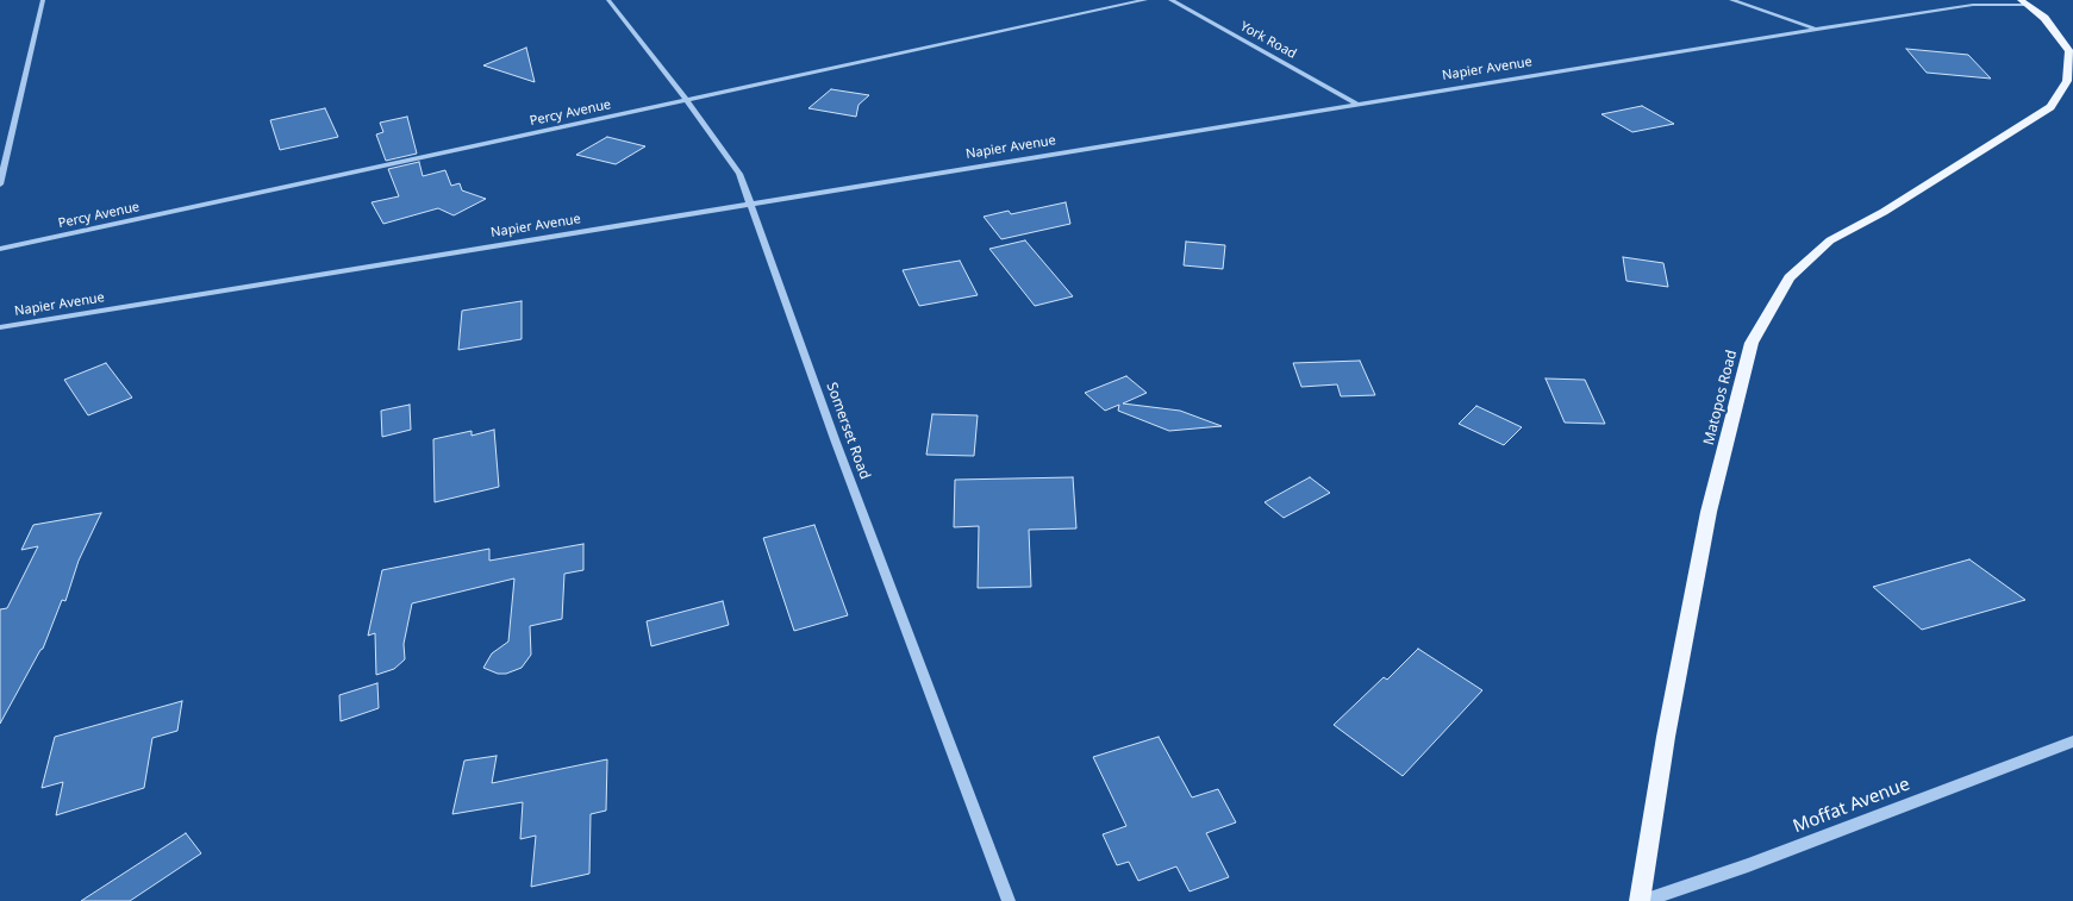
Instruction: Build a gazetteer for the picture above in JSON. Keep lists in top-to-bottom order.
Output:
{
  "streets": {
    "main road": ["Matopos Road"],
    "street": [
      "York Road",
      "Napier Avenue",
      "Percy Avenue",
      "Somerset Road",
      "Moffat Avenue"
    ]
  },
  "crossings": [
    ["York Road", "Napier Avenue"],
    ["Napier Avenue", "Matopos Road"],
    ["Napier Avenue", "Somerset Road"],
    ["Percy Avenue", "Somerset Road"],
    ["Matopos Road", "Moffat Avenue"]
  ]
}
